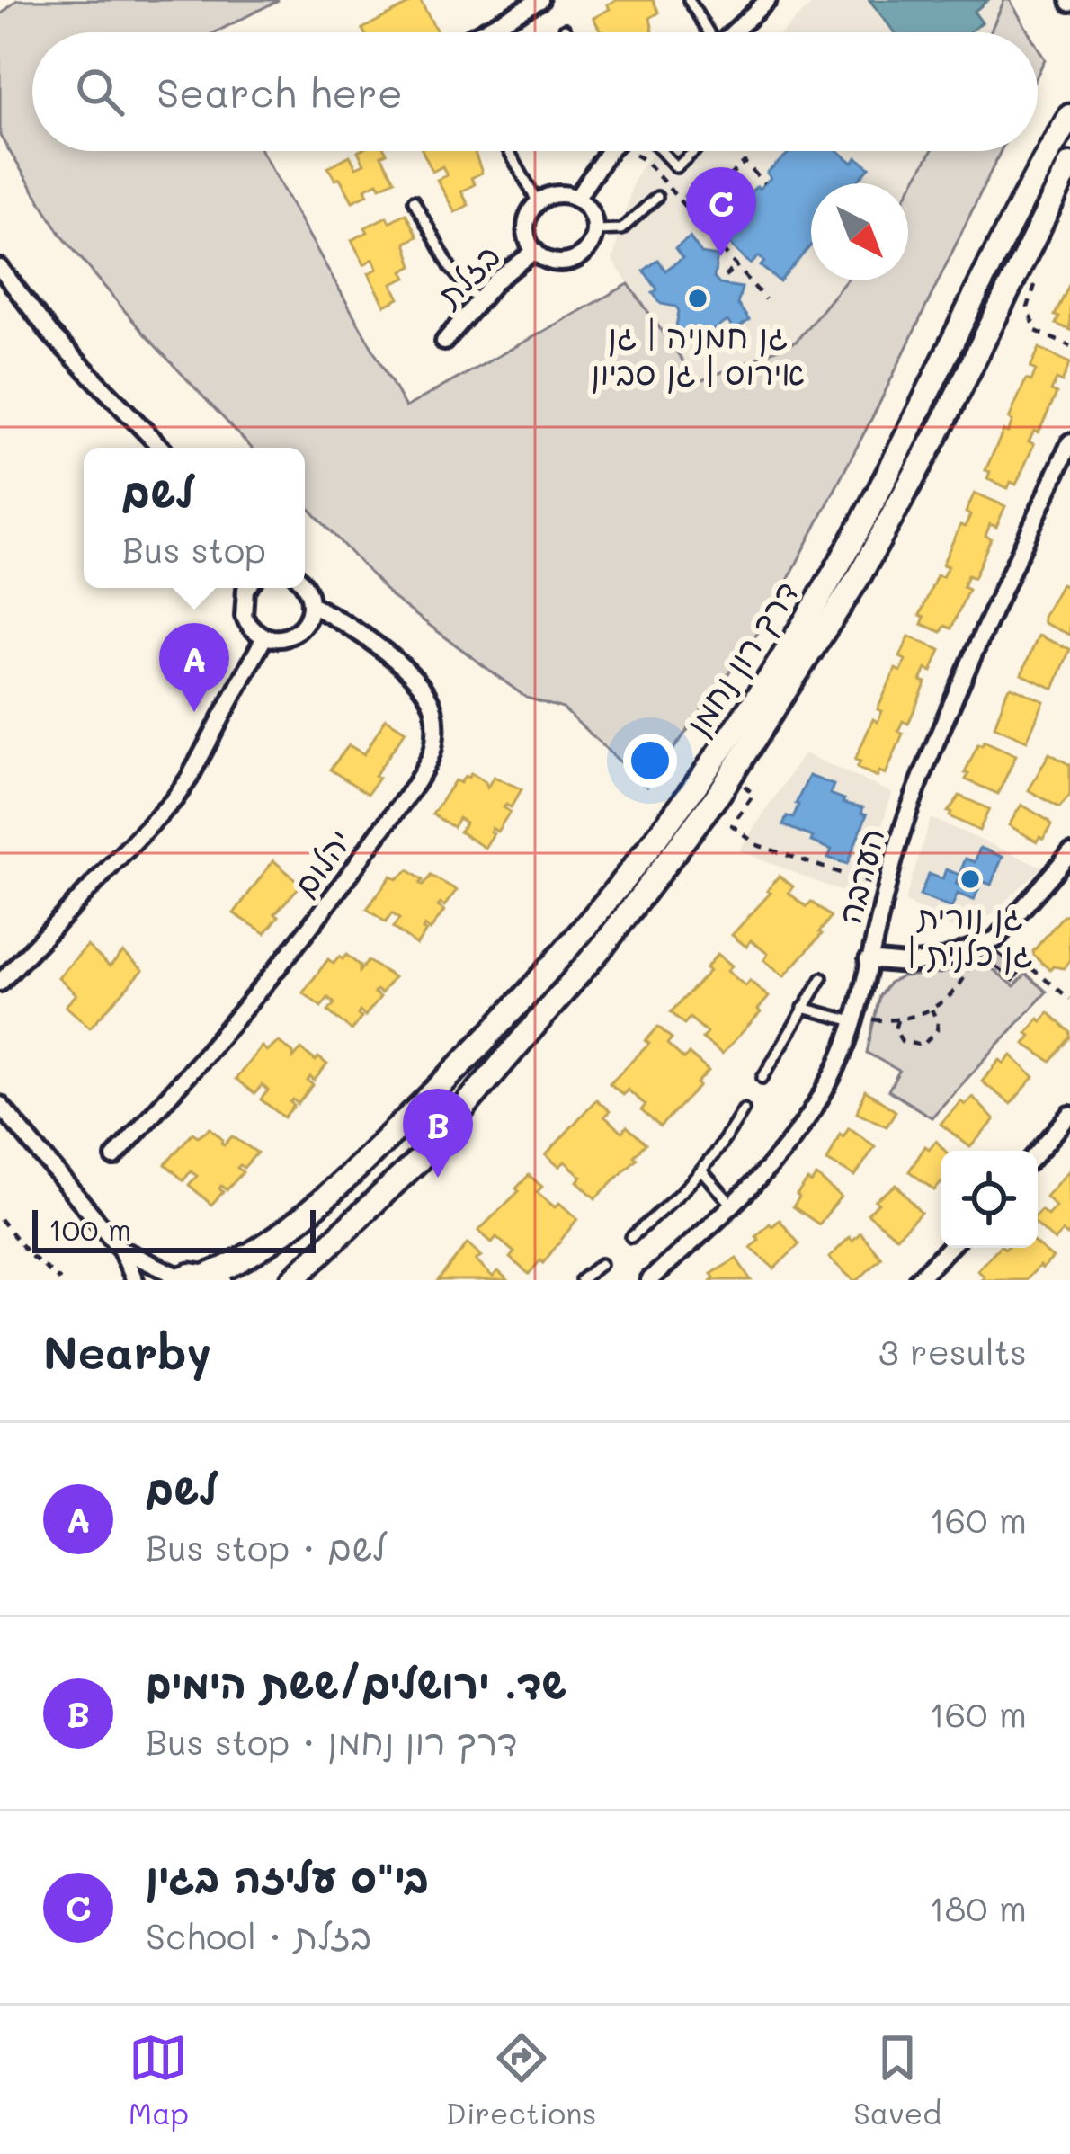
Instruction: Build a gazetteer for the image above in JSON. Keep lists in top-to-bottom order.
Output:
{
  "streets": {
    "main road": ["דרך רון נחמן"],
    "street": ["בזלת", "יהלום", "הערבה"]
  },
  "places": ["גן חמניה | גן אירוס | גן סביון", "גן נורית | גן כלנית"],
  "scale_bar": "100 m",
  "north": "bottom right",
  "page": {
    "search": "Search here",
    "pins": ["C", "A", "B"],
    "popup": ["לשם", "Bus stop"],
    "scale": "100 m",
    "heading": ["Nearby", "3 results"],
    "list": [
      {
        "mark": "A",
        "name": "לשם",
        "note": "Bus stop · לשם",
        "value": "160 m"
      },
      {
        "mark": "B",
        "name": "שד. ירושלים/ששת הימים",
        "note": "Bus stop · דרך רון נחמן",
        "value": "160 m"
      },
      {
        "mark": "C",
        "name": "בי\"ס עליזה בגין",
        "note": "School · בזלת",
        "value": "180 m"
      }
    ],
    "nav": ["Map", "Directions", "Saved"]
  }
}
